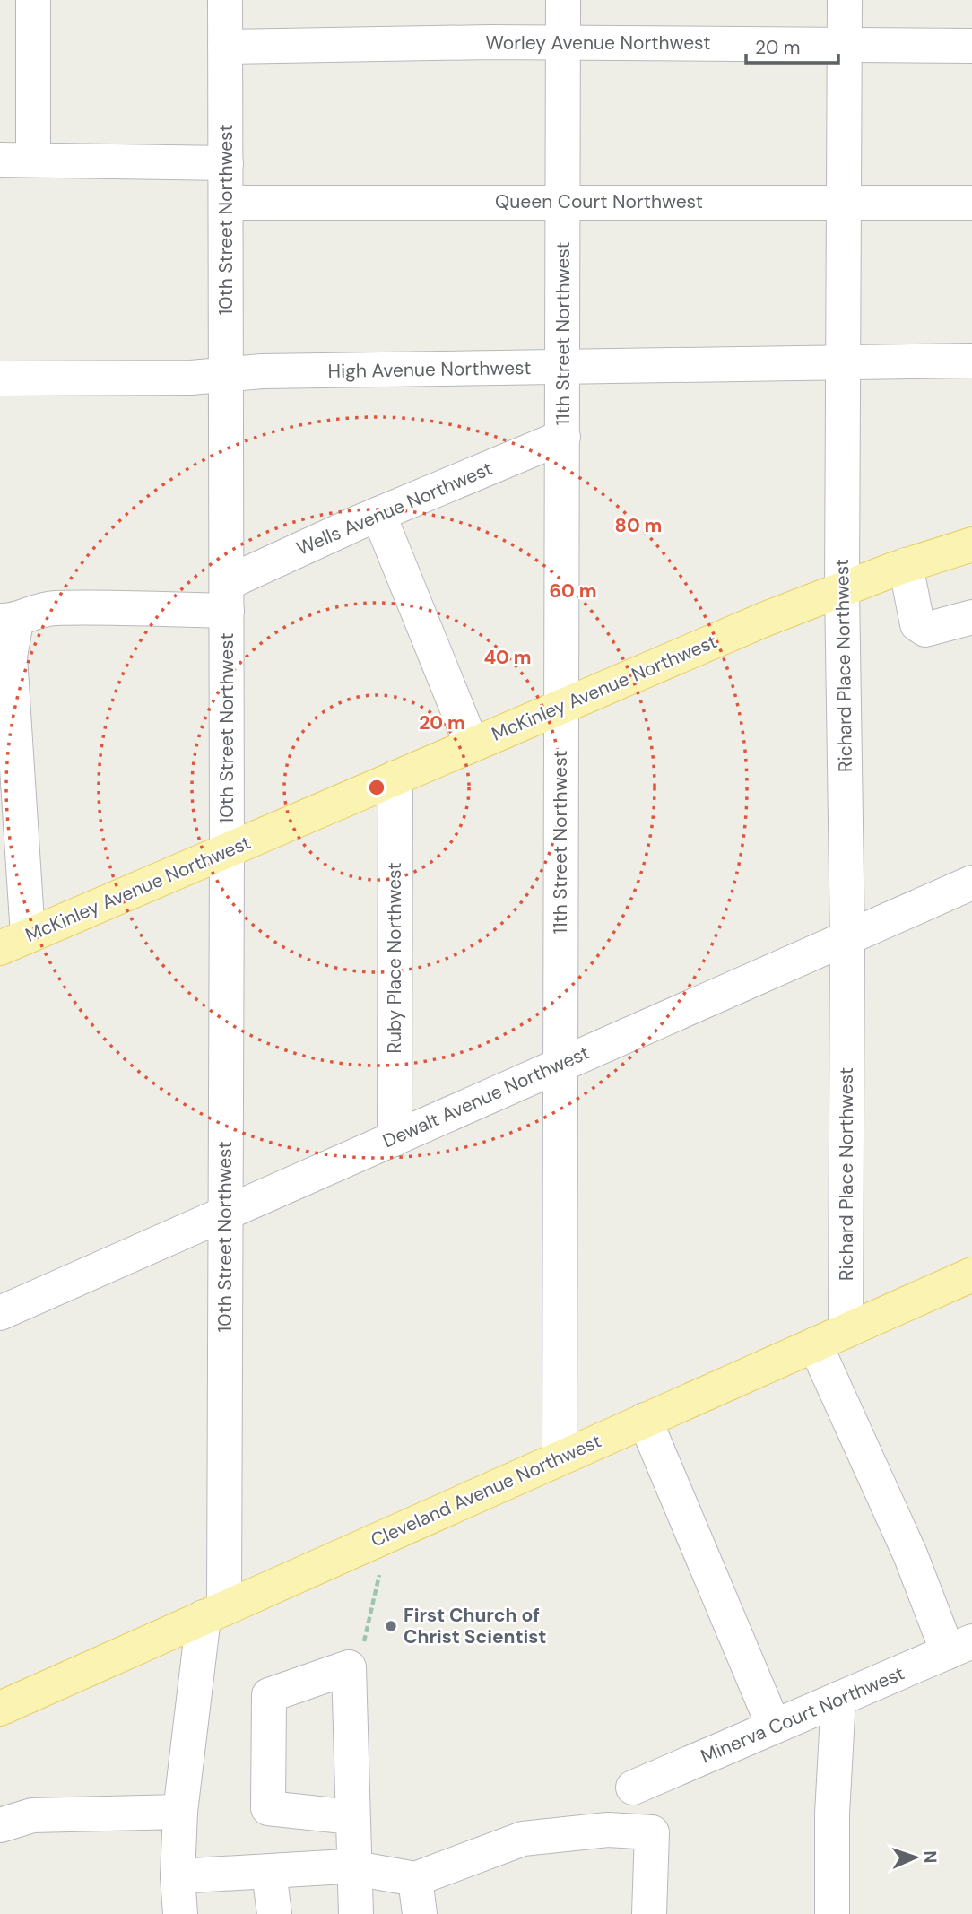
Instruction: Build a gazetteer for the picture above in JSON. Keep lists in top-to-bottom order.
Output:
{
  "streets": {
    "main road": ["McKinley Avenue Northwest", "Cleveland Avenue Northwest"],
    "street": [
      "Worley Avenue Northwest",
      "Queen Court Northwest",
      "10th Street Northwest",
      "11th Street Northwest",
      "High Avenue Northwest",
      "Wells Avenue Northwest",
      "Richard Place Northwest",
      "Ruby Place Northwest",
      "Dewalt Avenue Northwest",
      "Minerva Court Northwest"
    ]
  },
  "crossings": [
    ["Worley Avenue Northwest", "10th Street Northwest"],
    ["Worley Avenue Northwest", "11th Street Northwest"],
    ["Worley Avenue Northwest", "Richard Place Northwest"],
    ["Queen Court Northwest", "10th Street Northwest"],
    ["Queen Court Northwest", "11th Street Northwest"],
    ["Queen Court Northwest", "Richard Place Northwest"],
    ["10th Street Northwest", "High Avenue Northwest"],
    ["10th Street Northwest", "Wells Avenue Northwest"],
    ["10th Street Northwest", "McKinley Avenue Northwest"],
    ["10th Street Northwest", "Dewalt Avenue Northwest"],
    ["10th Street Northwest", "Cleveland Avenue Northwest"],
    ["11th Street Northwest", "High Avenue Northwest"],
    ["11th Street Northwest", "Wells Avenue Northwest"],
    ["11th Street Northwest", "McKinley Avenue Northwest"],
    ["11th Street Northwest", "Dewalt Avenue Northwest"],
    ["11th Street Northwest", "Cleveland Avenue Northwest"],
    ["High Avenue Northwest", "Richard Place Northwest"],
    ["Richard Place Northwest", "McKinley Avenue Northwest"],
    ["Richard Place Northwest", "Dewalt Avenue Northwest"],
    ["Richard Place Northwest", "Cleveland Avenue Northwest"],
    ["McKinley Avenue Northwest", "Ruby Place Northwest"],
    ["Ruby Place Northwest", "Dewalt Avenue Northwest"]
  ],
  "places": ["First Church of Christ Scientist"],
  "scale_bar": "20 m",
  "north": "right",
  "rings": [
    "80 m",
    "60 m",
    "40 m",
    "20 m"
  ]
}
